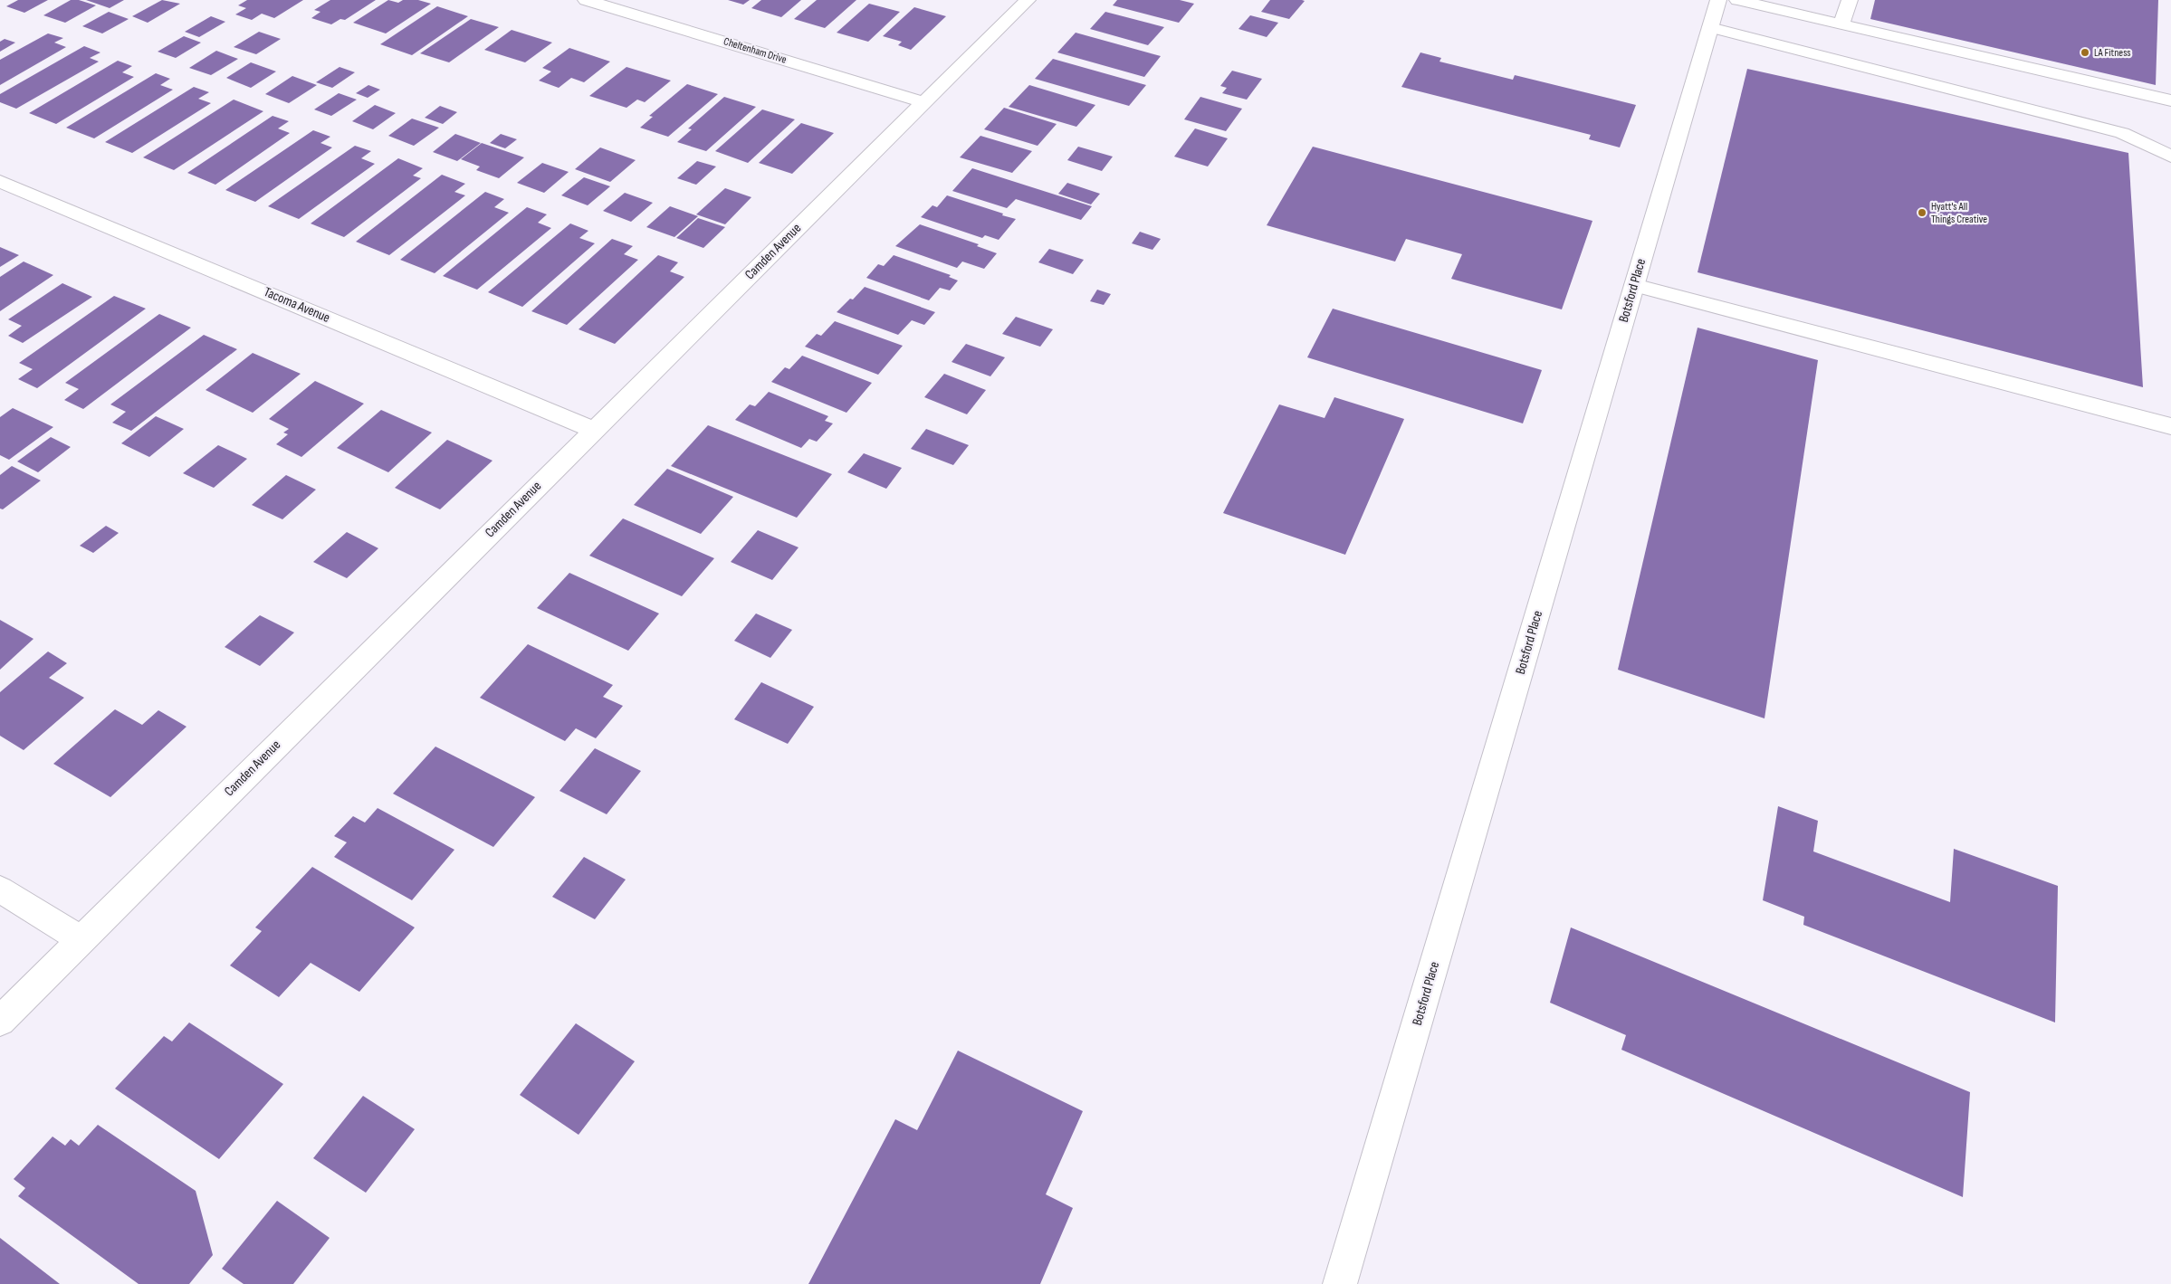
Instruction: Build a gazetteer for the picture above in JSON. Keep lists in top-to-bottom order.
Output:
{
  "streets": {
    "street": [
      "Cheltenham Drive",
      "Camden Avenue",
      "Botsford Place",
      "Tacoma Avenue"
    ]
  },
  "crossings": [
    ["Cheltenham Drive", "Camden Avenue"],
    ["Camden Avenue", "Tacoma Avenue"]
  ],
  "places": ["LA Fitness", "Hyatt's All Things Creative"]
}
